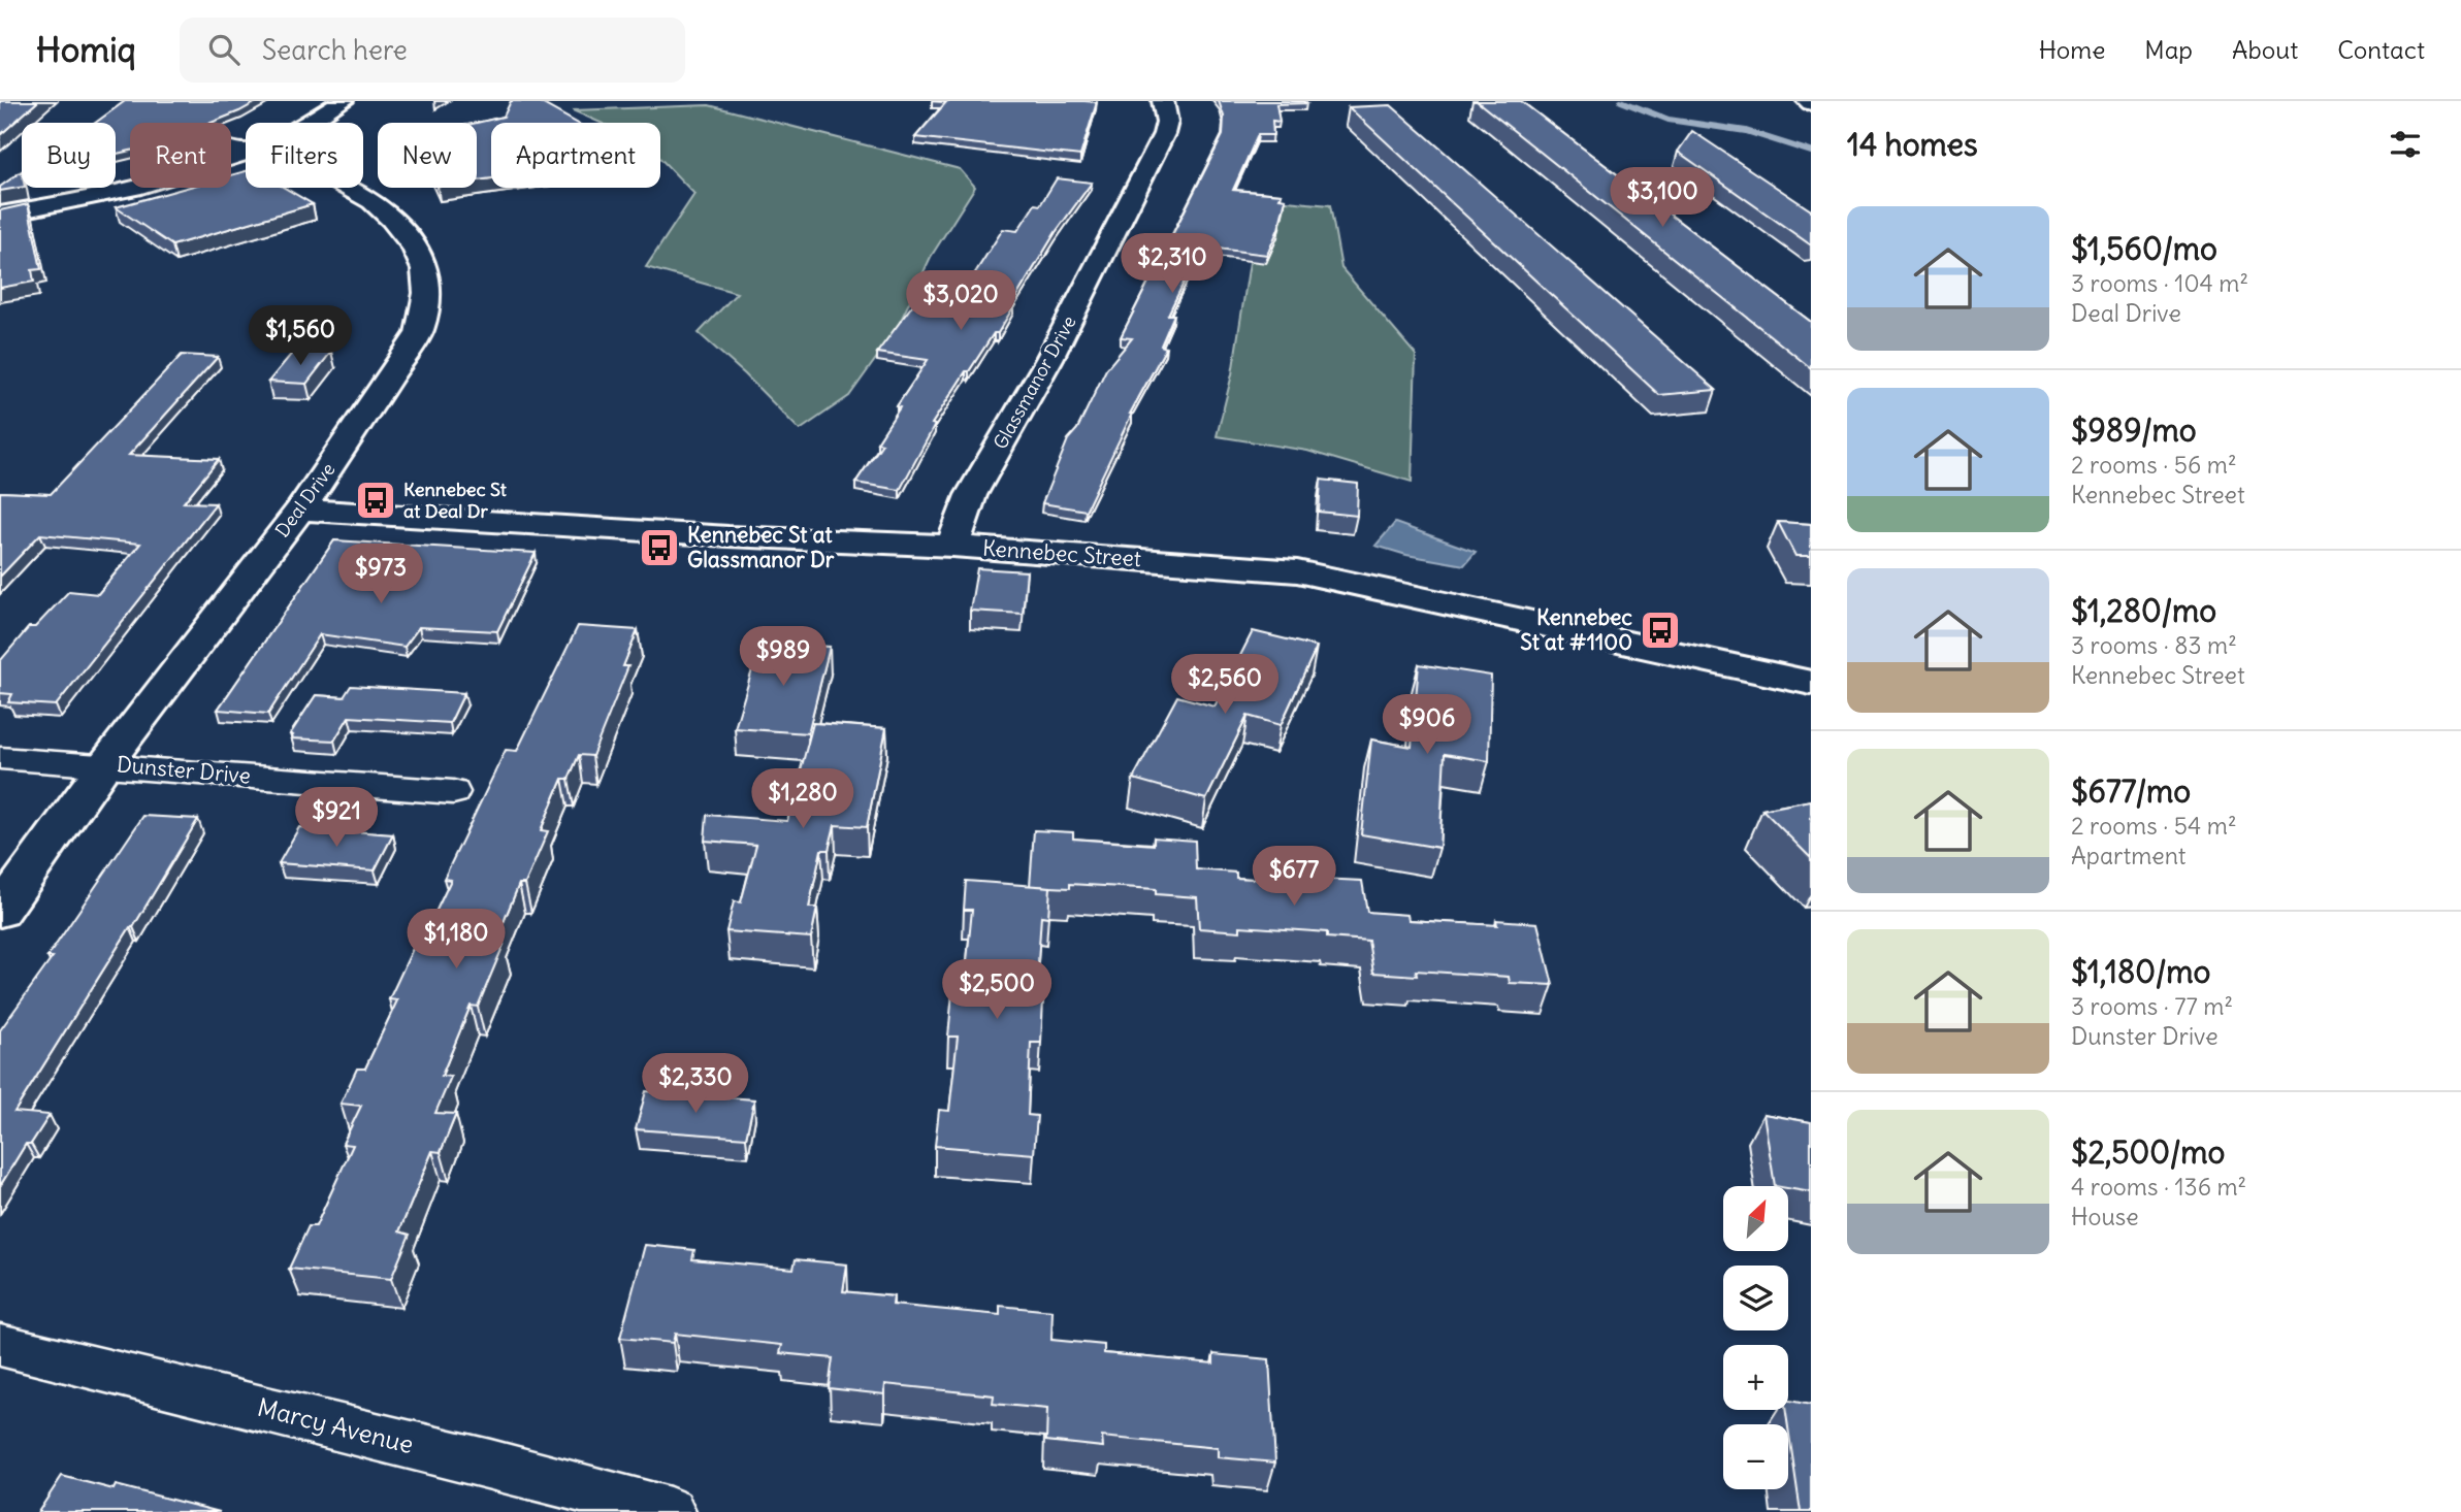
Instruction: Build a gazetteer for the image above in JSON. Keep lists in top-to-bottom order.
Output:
{
  "streets": {
    "street": [
      "Glassmanor Drive",
      "Deal Drive",
      "Kennebec Street",
      "Dunster Drive",
      "Marcy Avenue"
    ]
  },
  "crossings": [
    ["Glassmanor Drive", "Kennebec Street"],
    ["Deal Drive", "Kennebec Street"],
    ["Deal Drive", "Dunster Drive"]
  ],
  "places": {
    "bus stop": ["Kennebec St at Deal Dr", "Kennebec St at Glassmanor Dr", "Kennebec St at #1100"]
  },
  "north": "top right",
  "page": {
    "header": "Homiq",
    "search": "Search here",
    "nav": [
      "Home",
      "Map",
      "About",
      "Contact"
    ],
    "heading": "14 homes",
    "chip": [
      "Buy",
      "Rent",
      "Filters",
      "New",
      "Apartment"
    ],
    "price": [
      "$3,100",
      "$2,310",
      "$3,020",
      "$1,560",
      "$973",
      "$989",
      "$2,560",
      "$906",
      "$1,280",
      "$921",
      "$677",
      "$1,180",
      "$2,500",
      "$2,330"
    ],
    "list": [
      {
        "name": "$1,560/mo",
        "note": "3 rooms · 104 m² · Deal Drive"
      },
      {
        "name": "$989/mo",
        "note": "2 rooms · 56 m² · Kennebec Street"
      },
      {
        "name": "$1,280/mo",
        "note": "3 rooms · 83 m² · Kennebec Street"
      },
      {
        "name": "$677/mo",
        "note": "2 rooms · 54 m² · Apartment"
      },
      {
        "name": "$1,180/mo",
        "note": "3 rooms · 77 m² · Dunster Drive"
      },
      {
        "name": "$2,500/mo",
        "note": "4 rooms · 136 m² · House"
      }
    ],
    "map_buttons": ["+", "−"]
  }
}
